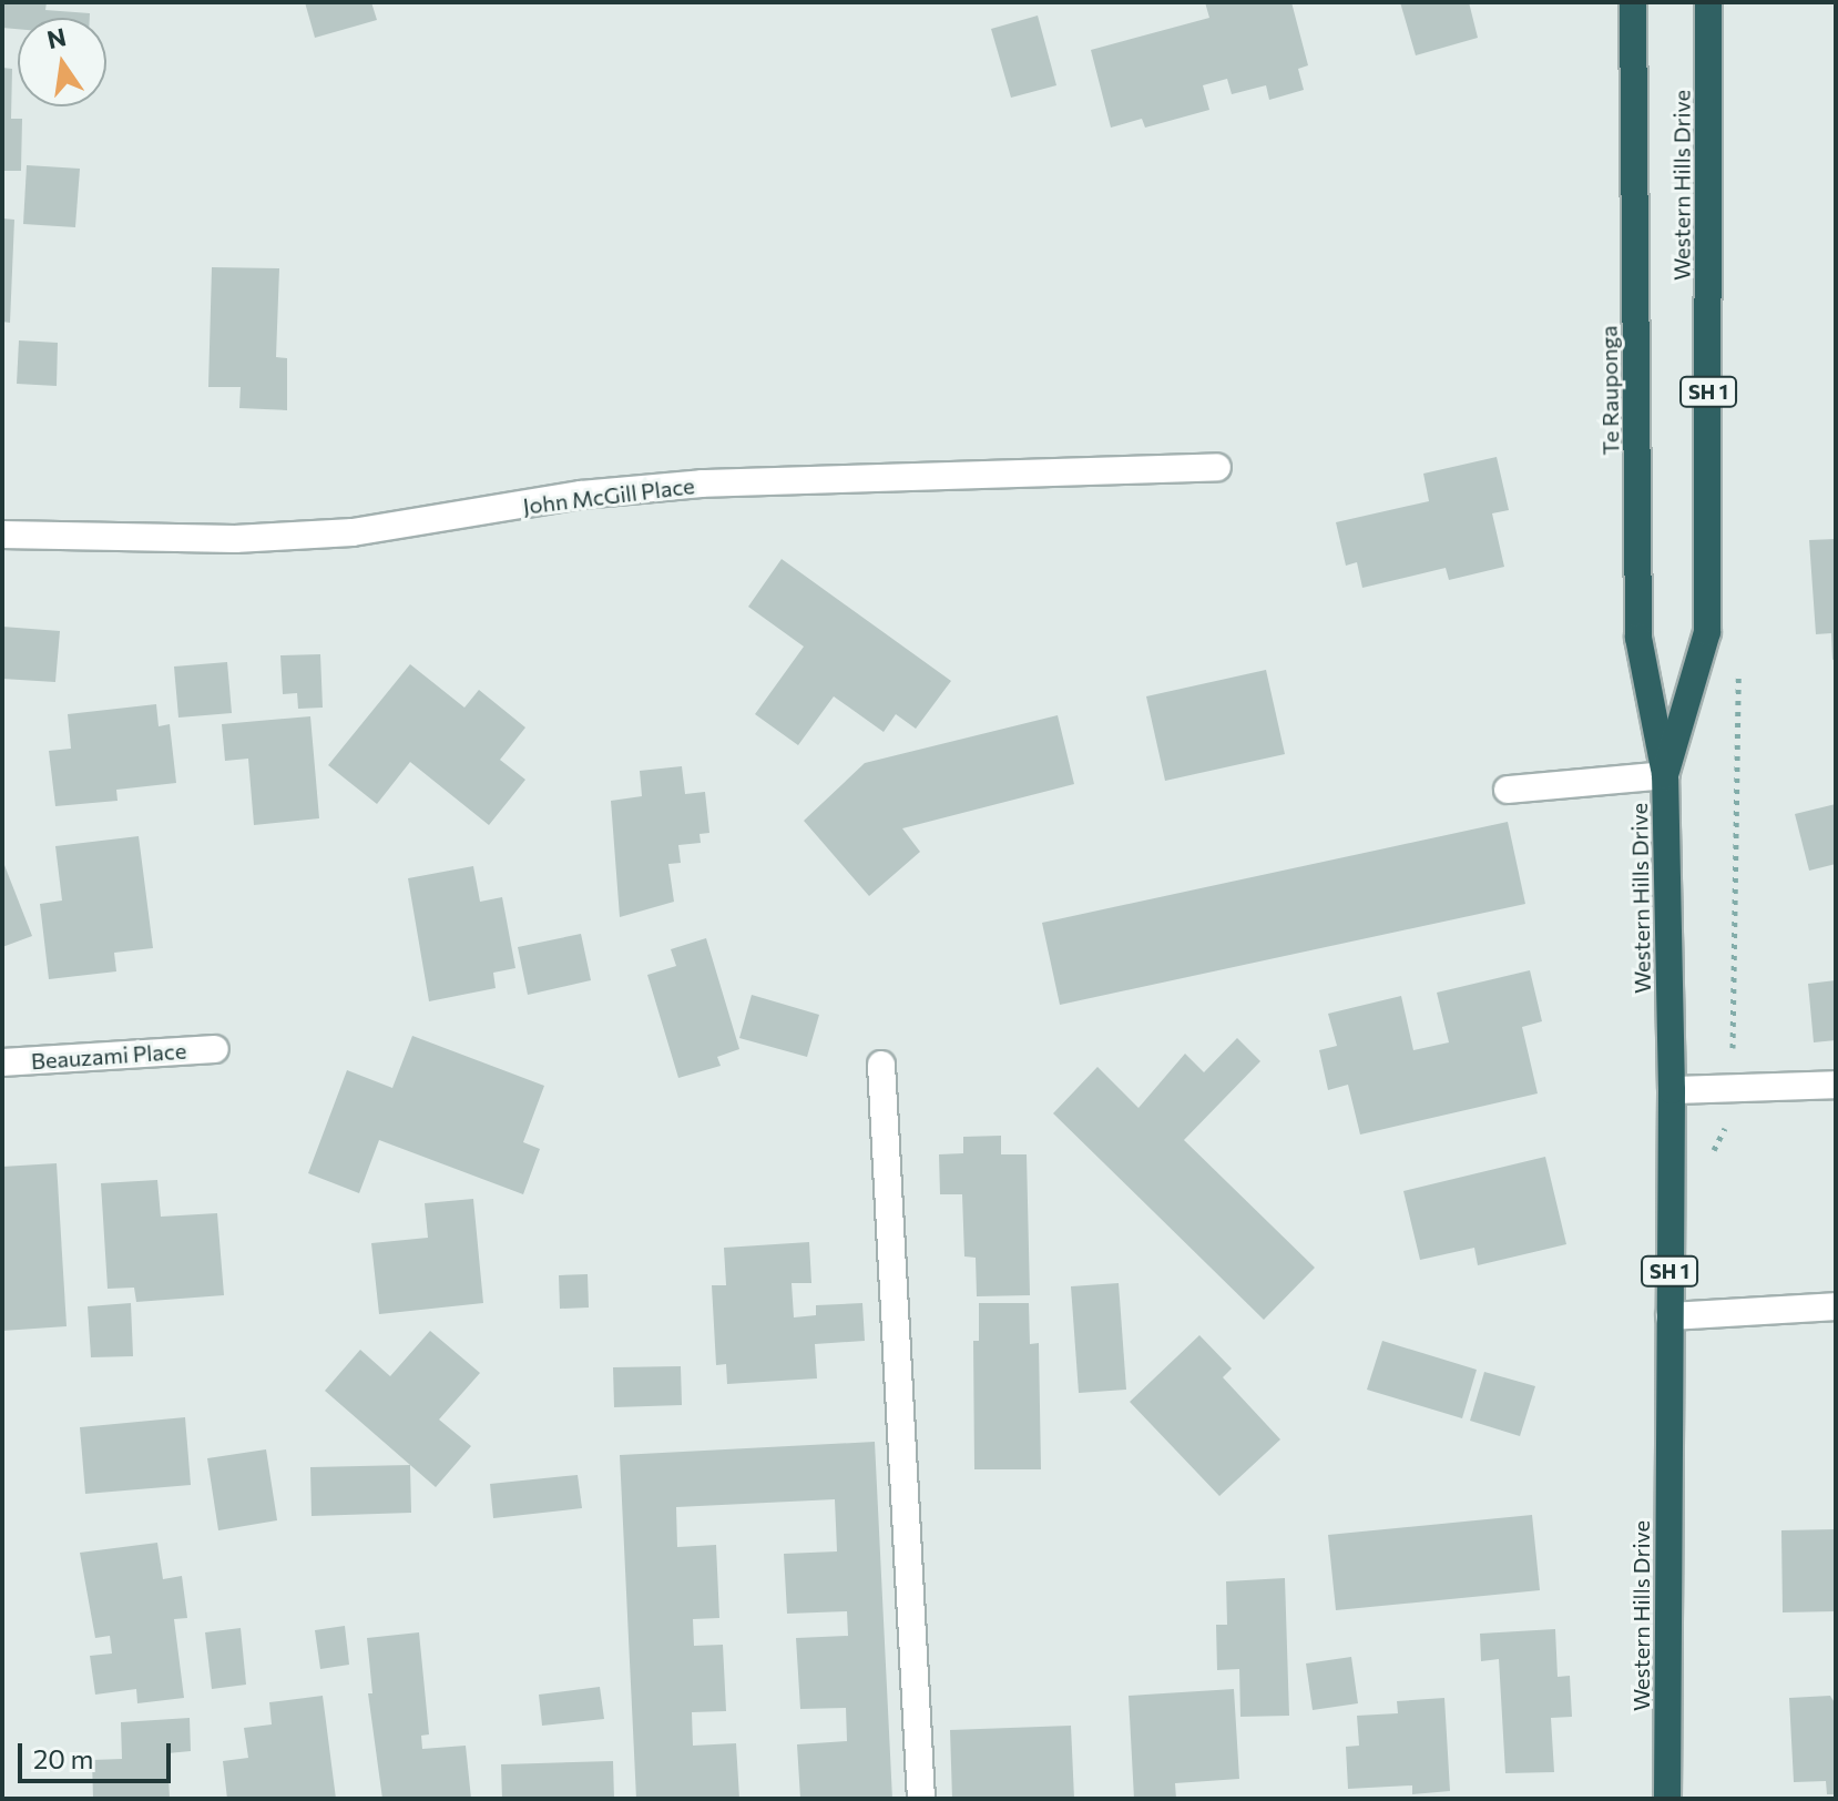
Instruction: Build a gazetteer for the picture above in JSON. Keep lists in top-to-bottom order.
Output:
{
  "streets": {
    "highway": ["Western Hills Drive", "Te Rauponga", "SH 1"],
    "street": ["John McGill Place", "Beauzami Place"]
  },
  "crossings": [
    ["Western Hills Drive", "Te Rauponga"]
  ],
  "scale_bar": "20 m",
  "north": "top"
}
